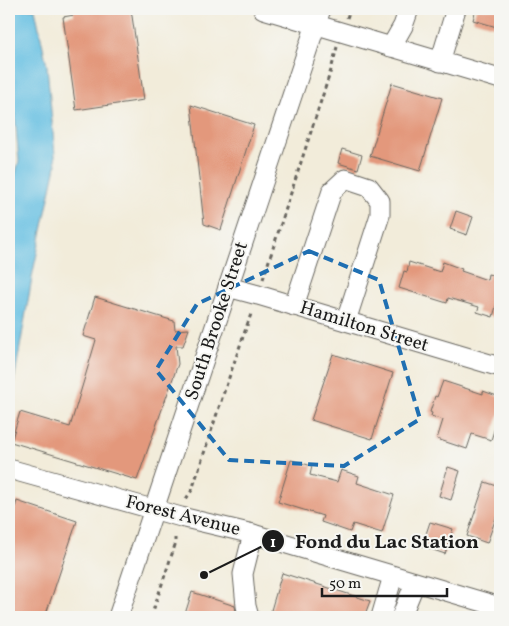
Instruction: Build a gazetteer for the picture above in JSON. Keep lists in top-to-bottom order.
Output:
{
  "streets": {
    "street": ["South Brooke Street", "Hamilton Street", "Forest Avenue"]
  },
  "crossings": [
    ["South Brooke Street", "Hamilton Street"],
    ["South Brooke Street", "Forest Avenue"]
  ],
  "places": ["Fond du Lac Station"],
  "scale_bar": "50 m"
}
